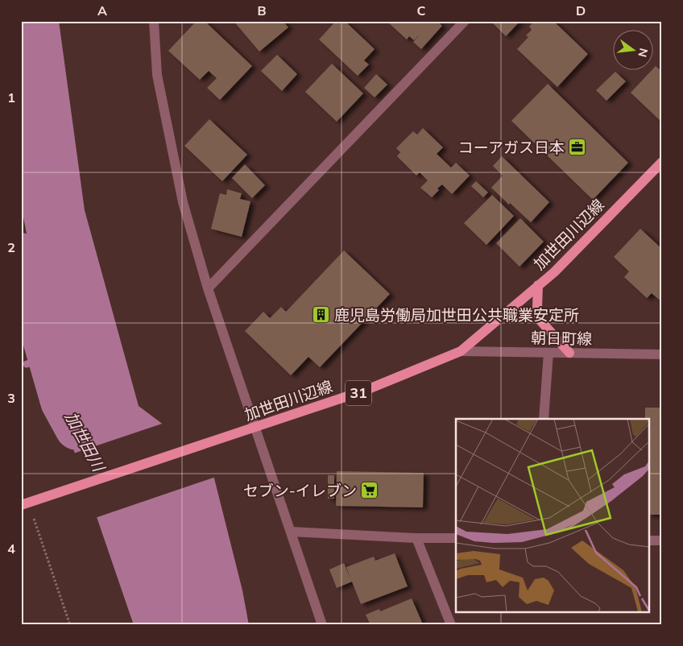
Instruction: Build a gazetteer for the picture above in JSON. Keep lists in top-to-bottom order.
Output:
{
  "streets": {
    "main road": ["加世田川辺線", "31"],
    "street": ["朝日町線"]
  },
  "crossings": [
    ["加世田川辺線", "朝日町線"]
  ],
  "water": ["加世田川"],
  "places": {
    "office": ["コーアガス日本"],
    "building": ["鹿児島労働局加世田公共職業安定所"],
    "supermarket": ["セブン-イレブン"]
  },
  "north": "right",
  "grid": {
    "columns": [
      "A",
      "B",
      "C",
      "D"
    ],
    "rows": [
      "1",
      "2",
      "3",
      "4"
    ]
  }
}
